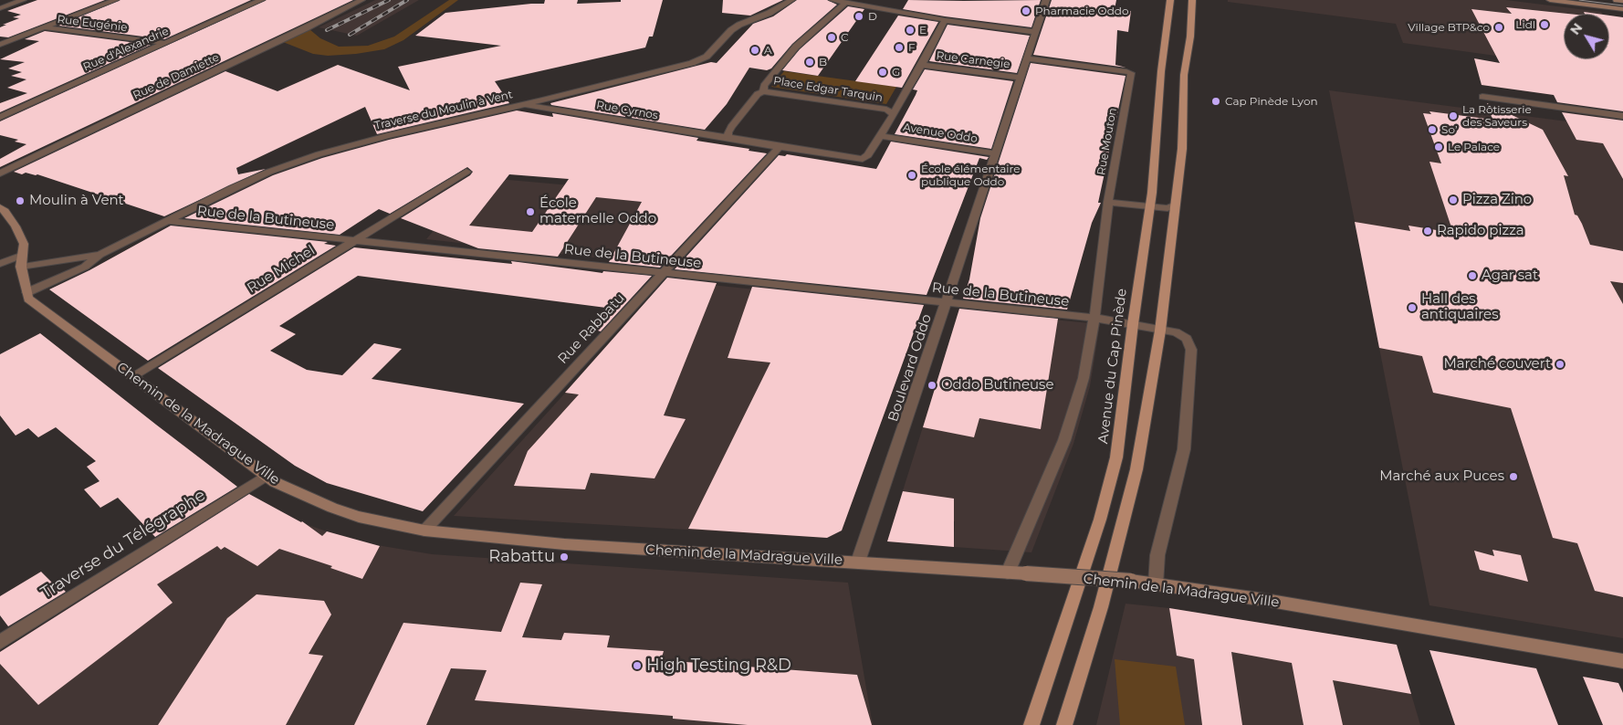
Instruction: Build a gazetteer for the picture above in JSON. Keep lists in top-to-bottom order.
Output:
{
  "streets": {
    "main road": ["Avenue du Cap Pinède"],
    "street": [
      "Rue Eugénie",
      "Rue d'Alexandrie",
      "Rue Carnegie",
      "Rue de Damiette",
      "Place Edgar Tarquin",
      "Traverse du Moulin à Vent",
      "Rue Cyrnos",
      "Avenue Oddo",
      "Rue Mouton",
      "Rue de la Butineuse",
      "Rue Michel",
      "Rue Rabbatu",
      "Boulevard Oddo",
      "Chemin de la Madrague Ville",
      "Traverse du Télégraphe"
    ]
  },
  "crossings": [
    ["Rue Eugénie", "Rue d'Alexandrie"],
    ["Rue Carnegie", "Boulevard Oddo"],
    ["Place Edgar Tarquin", "Rue Cyrnos"],
    ["Place Edgar Tarquin", "Avenue Oddo"],
    ["Place Edgar Tarquin", "Rue Rabbatu"],
    ["Traverse du Moulin à Vent", "Rue Cyrnos"],
    ["Traverse du Moulin à Vent", "Rue de la Butineuse"],
    ["Traverse du Moulin à Vent", "Chemin de la Madrague Ville"],
    ["Avenue Oddo", "Boulevard Oddo"],
    ["Rue Mouton", "Rue de la Butineuse"],
    ["Rue Mouton", "Boulevard Oddo"],
    ["Rue Mouton", "Chemin de la Madrague Ville"],
    ["Rue de la Butineuse", "Rue Michel"],
    ["Rue de la Butineuse", "Rue Rabbatu"],
    ["Rue de la Butineuse", "Avenue du Cap Pinède"],
    ["Rue de la Butineuse", "Boulevard Oddo"],
    ["Rue de la Butineuse", "Chemin de la Madrague Ville"],
    ["Rue Michel", "Chemin de la Madrague Ville"],
    ["Rue Rabbatu", "Chemin de la Madrague Ville"],
    ["Boulevard Oddo", "Chemin de la Madrague Ville"],
    ["Chemin de la Madrague Ville", "Traverse du Télégraphe"]
  ],
  "places": [
    "Pharmacie Oddo",
    "D",
    "Lidl",
    "Village BTP&co",
    "E",
    "C",
    "F",
    "A",
    "B",
    "G",
    "Cap Pinède Lyon",
    "La Rôtisserie des Saveurs",
    "So’",
    "Le Palace",
    "École élémentaire publique Oddo",
    "Pizza Zino",
    "Moulin à Vent",
    "École maternelle Oddo",
    "Rapido pizza",
    "Agar sat",
    "Hall des antiquaires",
    "Marché couvert",
    "Oddo Butineuse",
    "Marché aux Puces",
    "Rabattu",
    "High Testing R&D"
  ],
  "north": "top left"
}
